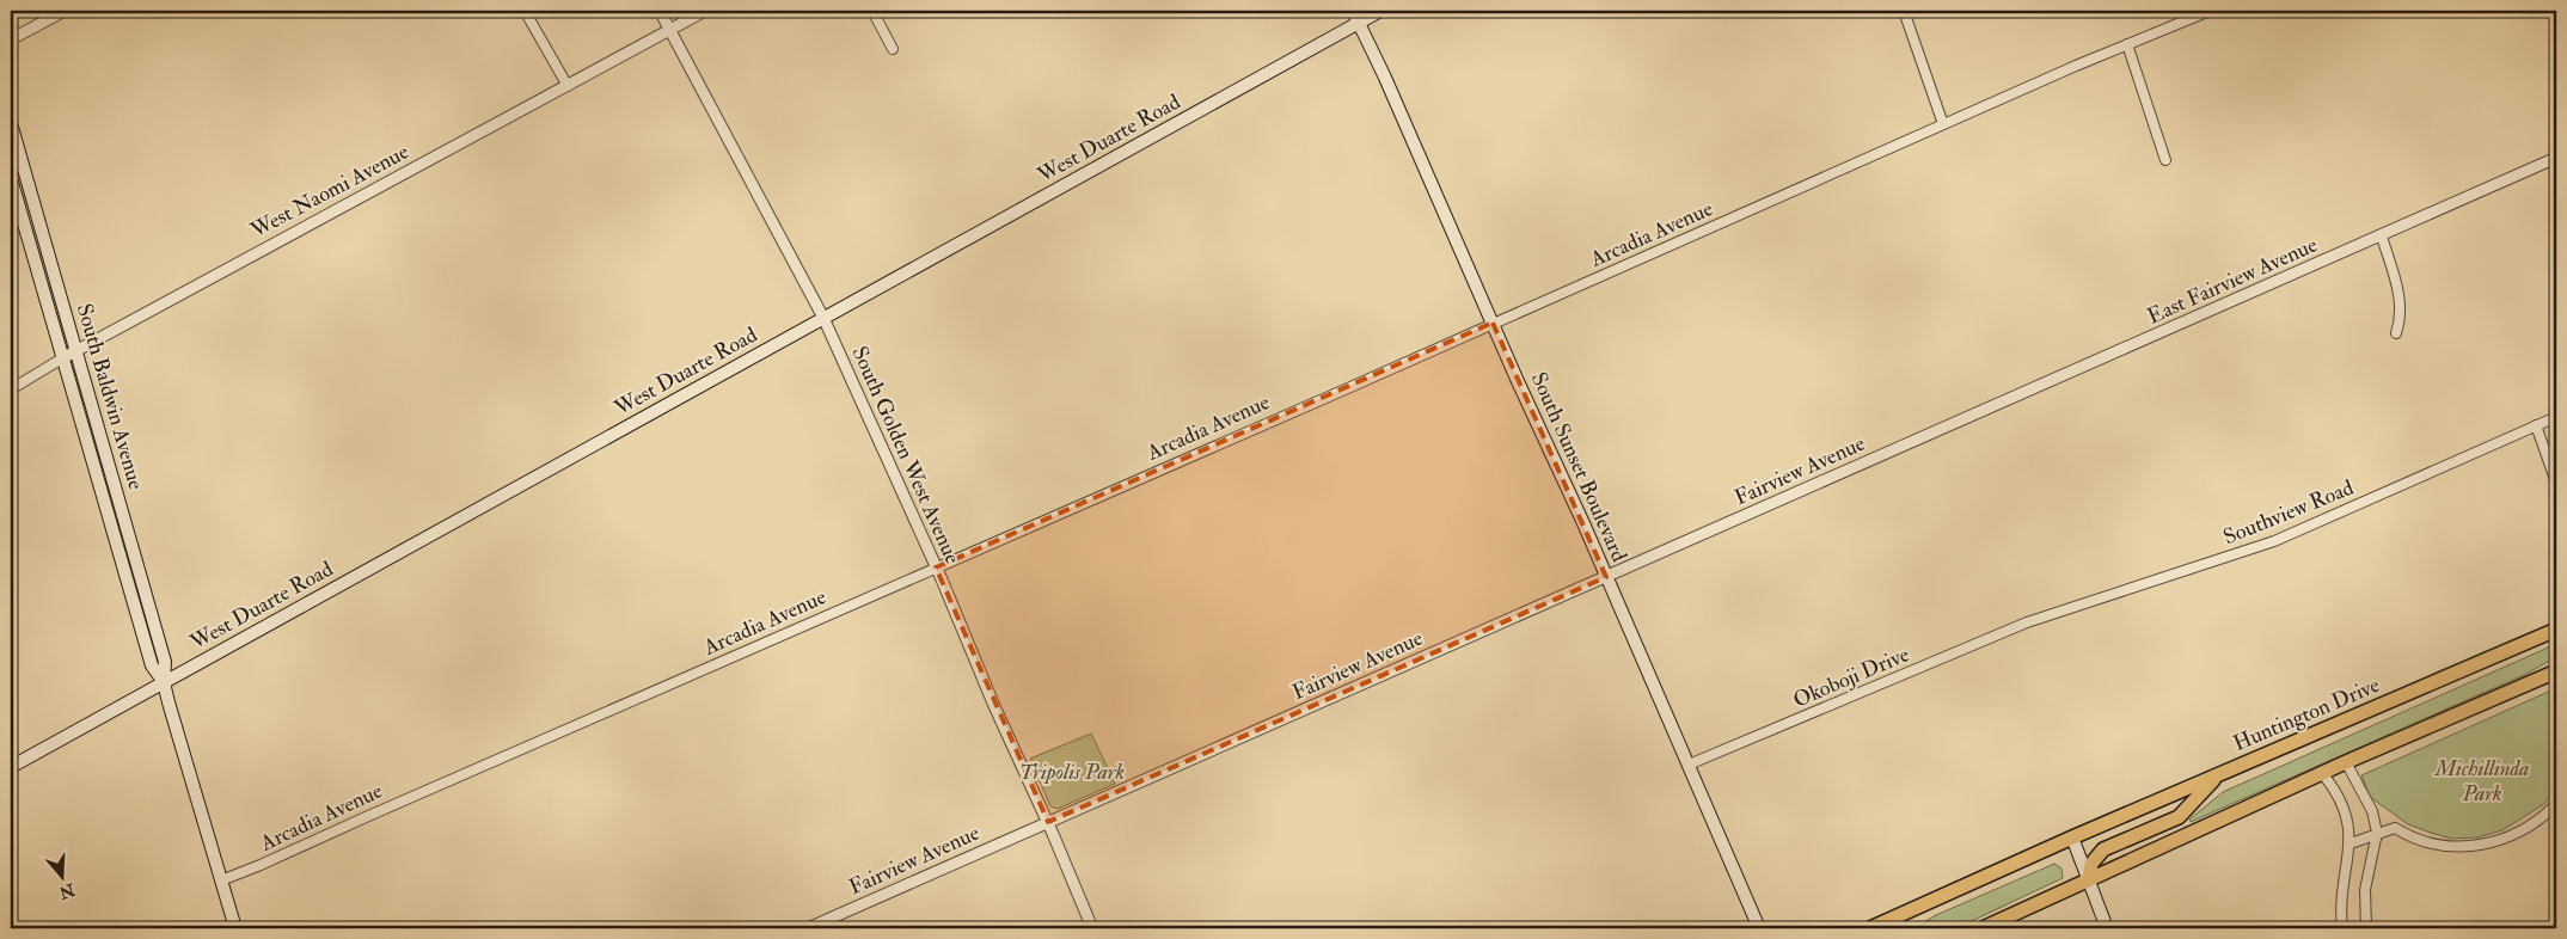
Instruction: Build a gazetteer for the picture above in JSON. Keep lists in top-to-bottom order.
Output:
{
  "streets": {
    "main road": [
      "West Duarte Road",
      "South Baldwin Avenue",
      "South Sunset Boulevard",
      "Huntington Drive"
    ],
    "street": [
      "West Naomi Avenue",
      "Arcadia Avenue",
      "East Fairview Avenue",
      "South Golden West Avenue",
      "Fairview Avenue",
      "Southview Road",
      "Okoboji Drive"
    ]
  },
  "crossings": [
    ["West Duarte Road", "South Baldwin Avenue"],
    ["West Duarte Road", "South Golden West Avenue"],
    ["West Duarte Road", "South Sunset Boulevard"],
    ["West Naomi Avenue", "South Baldwin Avenue"],
    ["West Naomi Avenue", "South Golden West Avenue"],
    ["Arcadia Avenue", "South Baldwin Avenue"],
    ["Arcadia Avenue", "South Golden West Avenue"],
    ["Arcadia Avenue", "South Sunset Boulevard"],
    ["East Fairview Avenue", "Fairview Avenue"],
    ["South Golden West Avenue", "Fairview Avenue"],
    ["South Sunset Boulevard", "Fairview Avenue"],
    ["South Sunset Boulevard", "Okoboji Drive"],
    ["Southview Road", "Okoboji Drive"]
  ],
  "parks": ["Michillinda Park", "Tripolis Park"],
  "north": "bottom"
}
